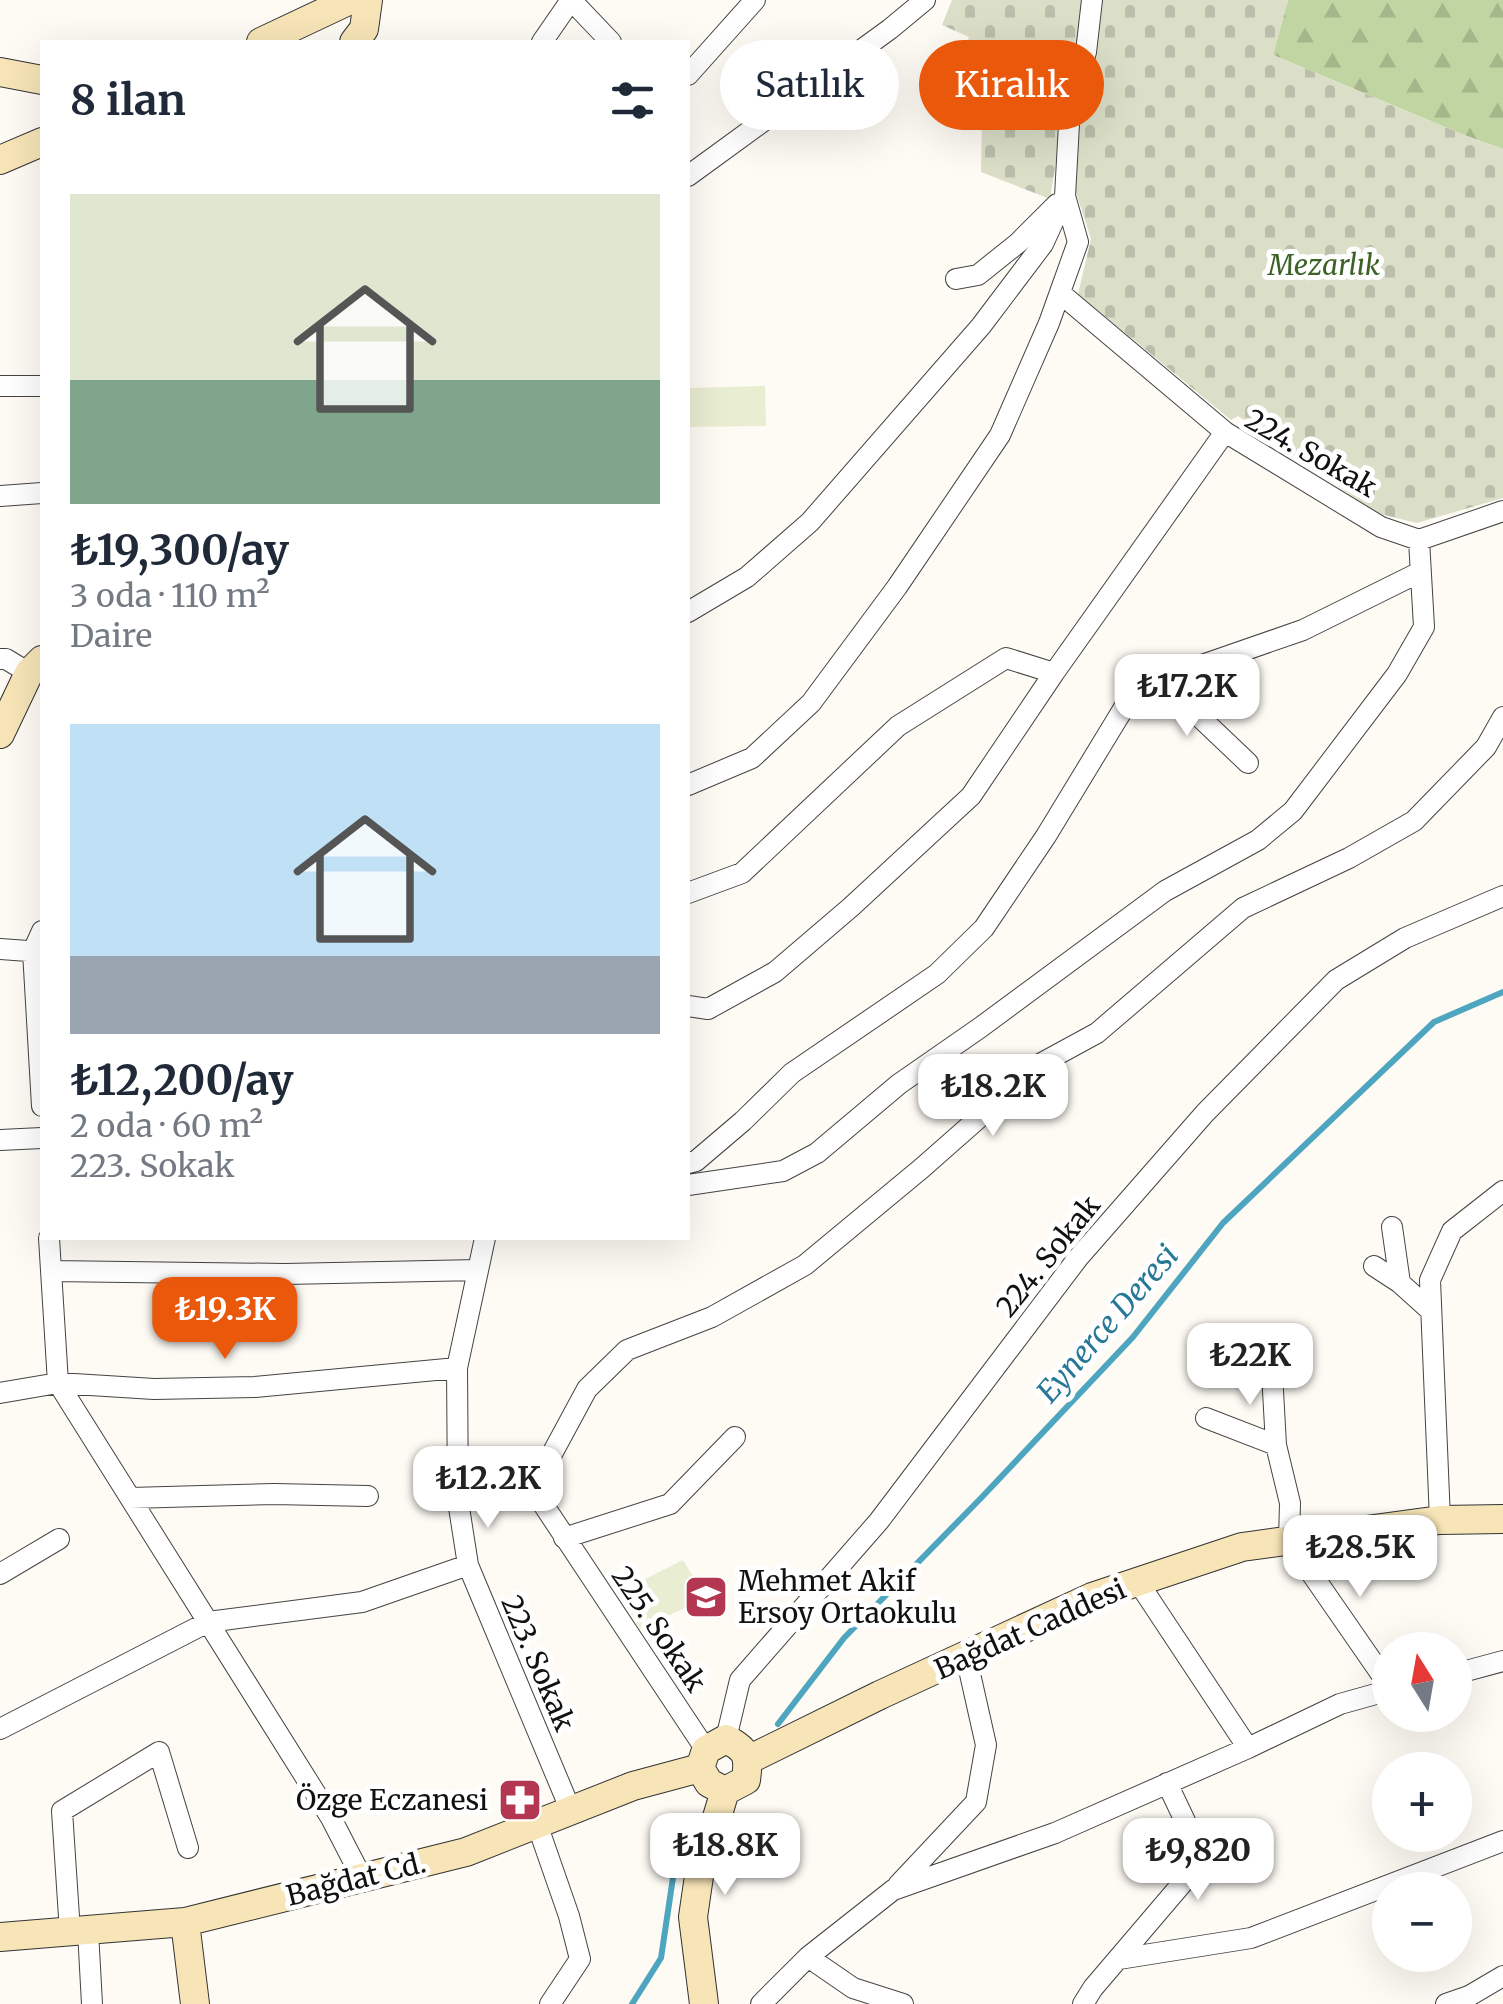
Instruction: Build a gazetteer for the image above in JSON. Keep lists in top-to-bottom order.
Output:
{
  "streets": {
    "main road": ["Bağdat Caddesi", "Bağdat Cd."],
    "street": ["224. Sokak", "225. Sokak", "223. Sokak"]
  },
  "crossings": [
    ["224. Sokak", "225. Sokak"],
    ["224. Sokak", "Bağdat Caddesi"],
    ["224. Sokak", "Bağdat Cd."],
    ["225. Sokak", "Bağdat Caddesi"],
    ["225. Sokak", "Bağdat Cd."],
    ["Bağdat Caddesi", "Bağdat Cd."],
    ["223. Sokak", "Bağdat Cd."]
  ],
  "water": ["Eynerce Deresi"],
  "parks": ["Mezarlık"],
  "places": {
    "school or university": ["Mehmet Akif Ersoy Ortaokulu"],
    "pharmacy": ["Özge Eczanesi"]
  },
  "north": "top",
  "page": {
    "chip": ["Satılık", "Kiralık"],
    "heading": "8 ilan",
    "list": [
      {
        "name": "₺19,300/ay",
        "note": "3 oda · 110 m² · Daire"
      },
      {
        "name": "₺12,200/ay",
        "note": "2 oda · 60 m² · 223. Sokak"
      }
    ],
    "price": [
      "₺17.2K",
      "₺18.2K",
      "₺19.3K",
      "₺22K",
      "₺12.2K",
      "₺28.5K",
      "₺18.8K",
      "₺9,820"
    ],
    "map_buttons": ["+", "−"]
  }
}
